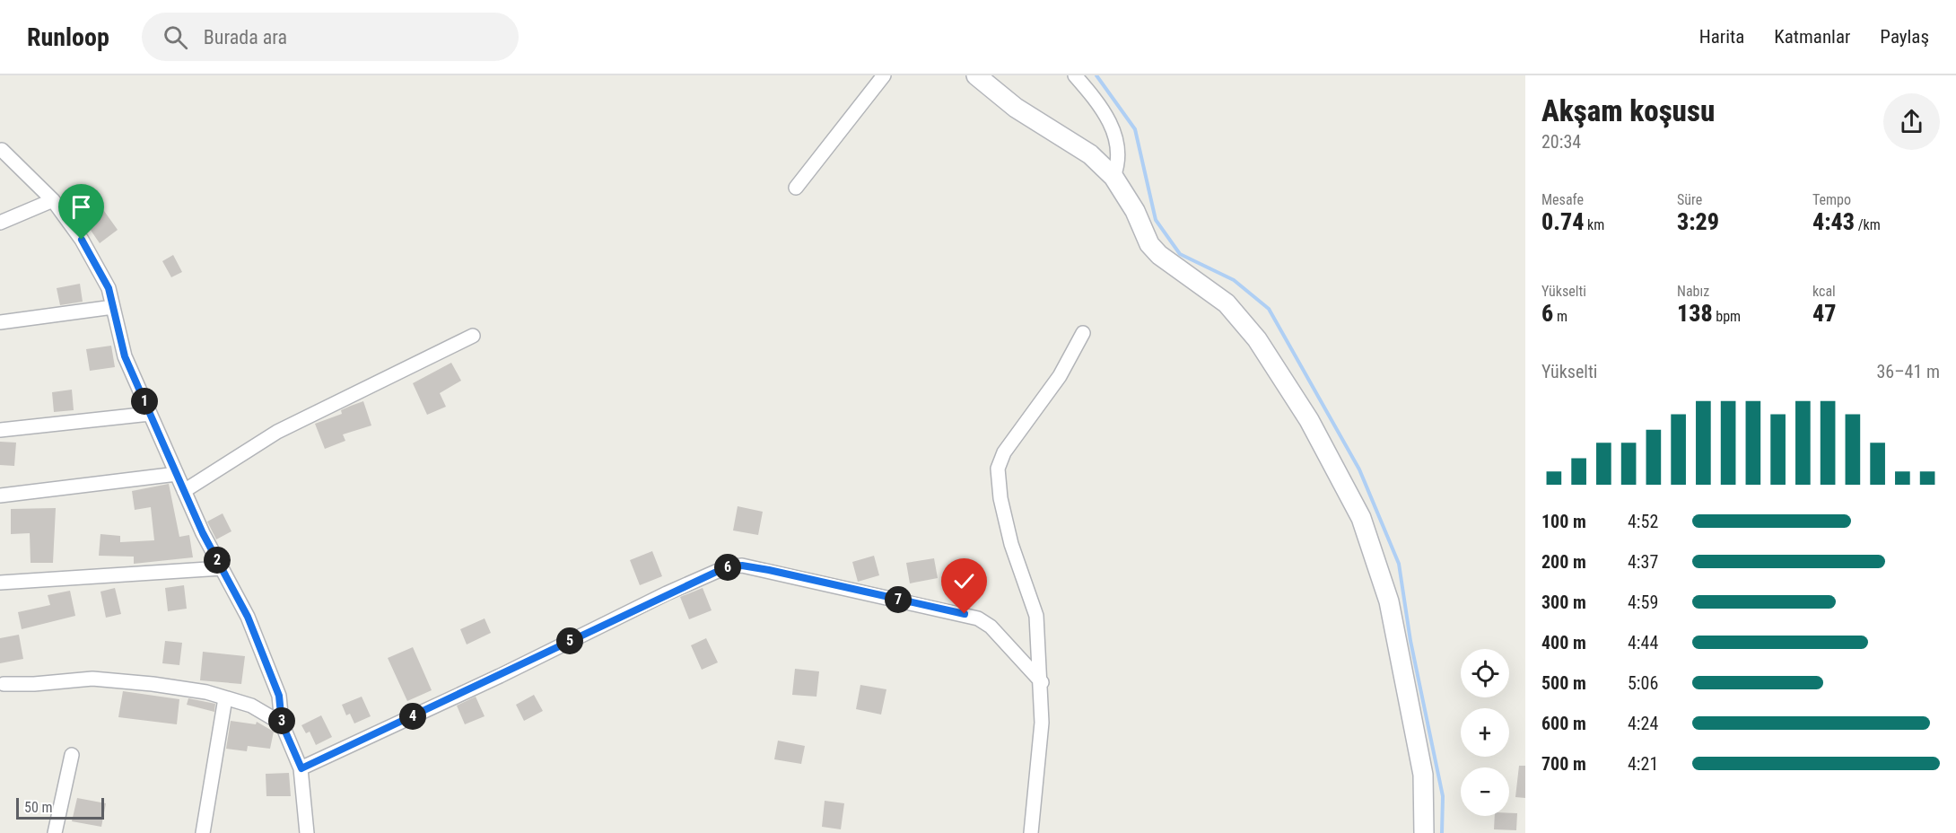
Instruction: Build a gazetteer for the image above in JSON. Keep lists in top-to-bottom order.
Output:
{
  "scale_bar": "50 m",
  "page": {
    "header": "Runloop",
    "search": "Burada ara",
    "nav": ["Harita", "Katmanlar", "Paylaş"],
    "heading": ["Akşam koşusu", "20:34"],
    "stats": [
      ["Mesafe", "0.74 km"],
      ["Süre", "3:29"],
      ["Tempo", "4:43 /km"],
      ["Yükselti", "6 m"],
      ["Nabız", "138 bpm"],
      ["kcal", "47"]
    ],
    "chart": ["Yükselti", "36–41 m"],
    "pins": [
      "1",
      "2",
      "6",
      "7",
      "5",
      "4",
      "3"
    ],
    "list": [
      {
        "name": "100 m",
        "note": "4:52"
      },
      {
        "name": "200 m",
        "note": "4:37"
      },
      {
        "name": "300 m",
        "note": "4:59"
      },
      {
        "name": "400 m",
        "note": "4:44"
      },
      {
        "name": "500 m",
        "note": "5:06"
      },
      {
        "name": "600 m",
        "note": "4:24"
      },
      {
        "name": "700 m",
        "note": "4:21"
      }
    ],
    "map_buttons": ["+", "−"],
    "scale": "50 m"
  }
}
